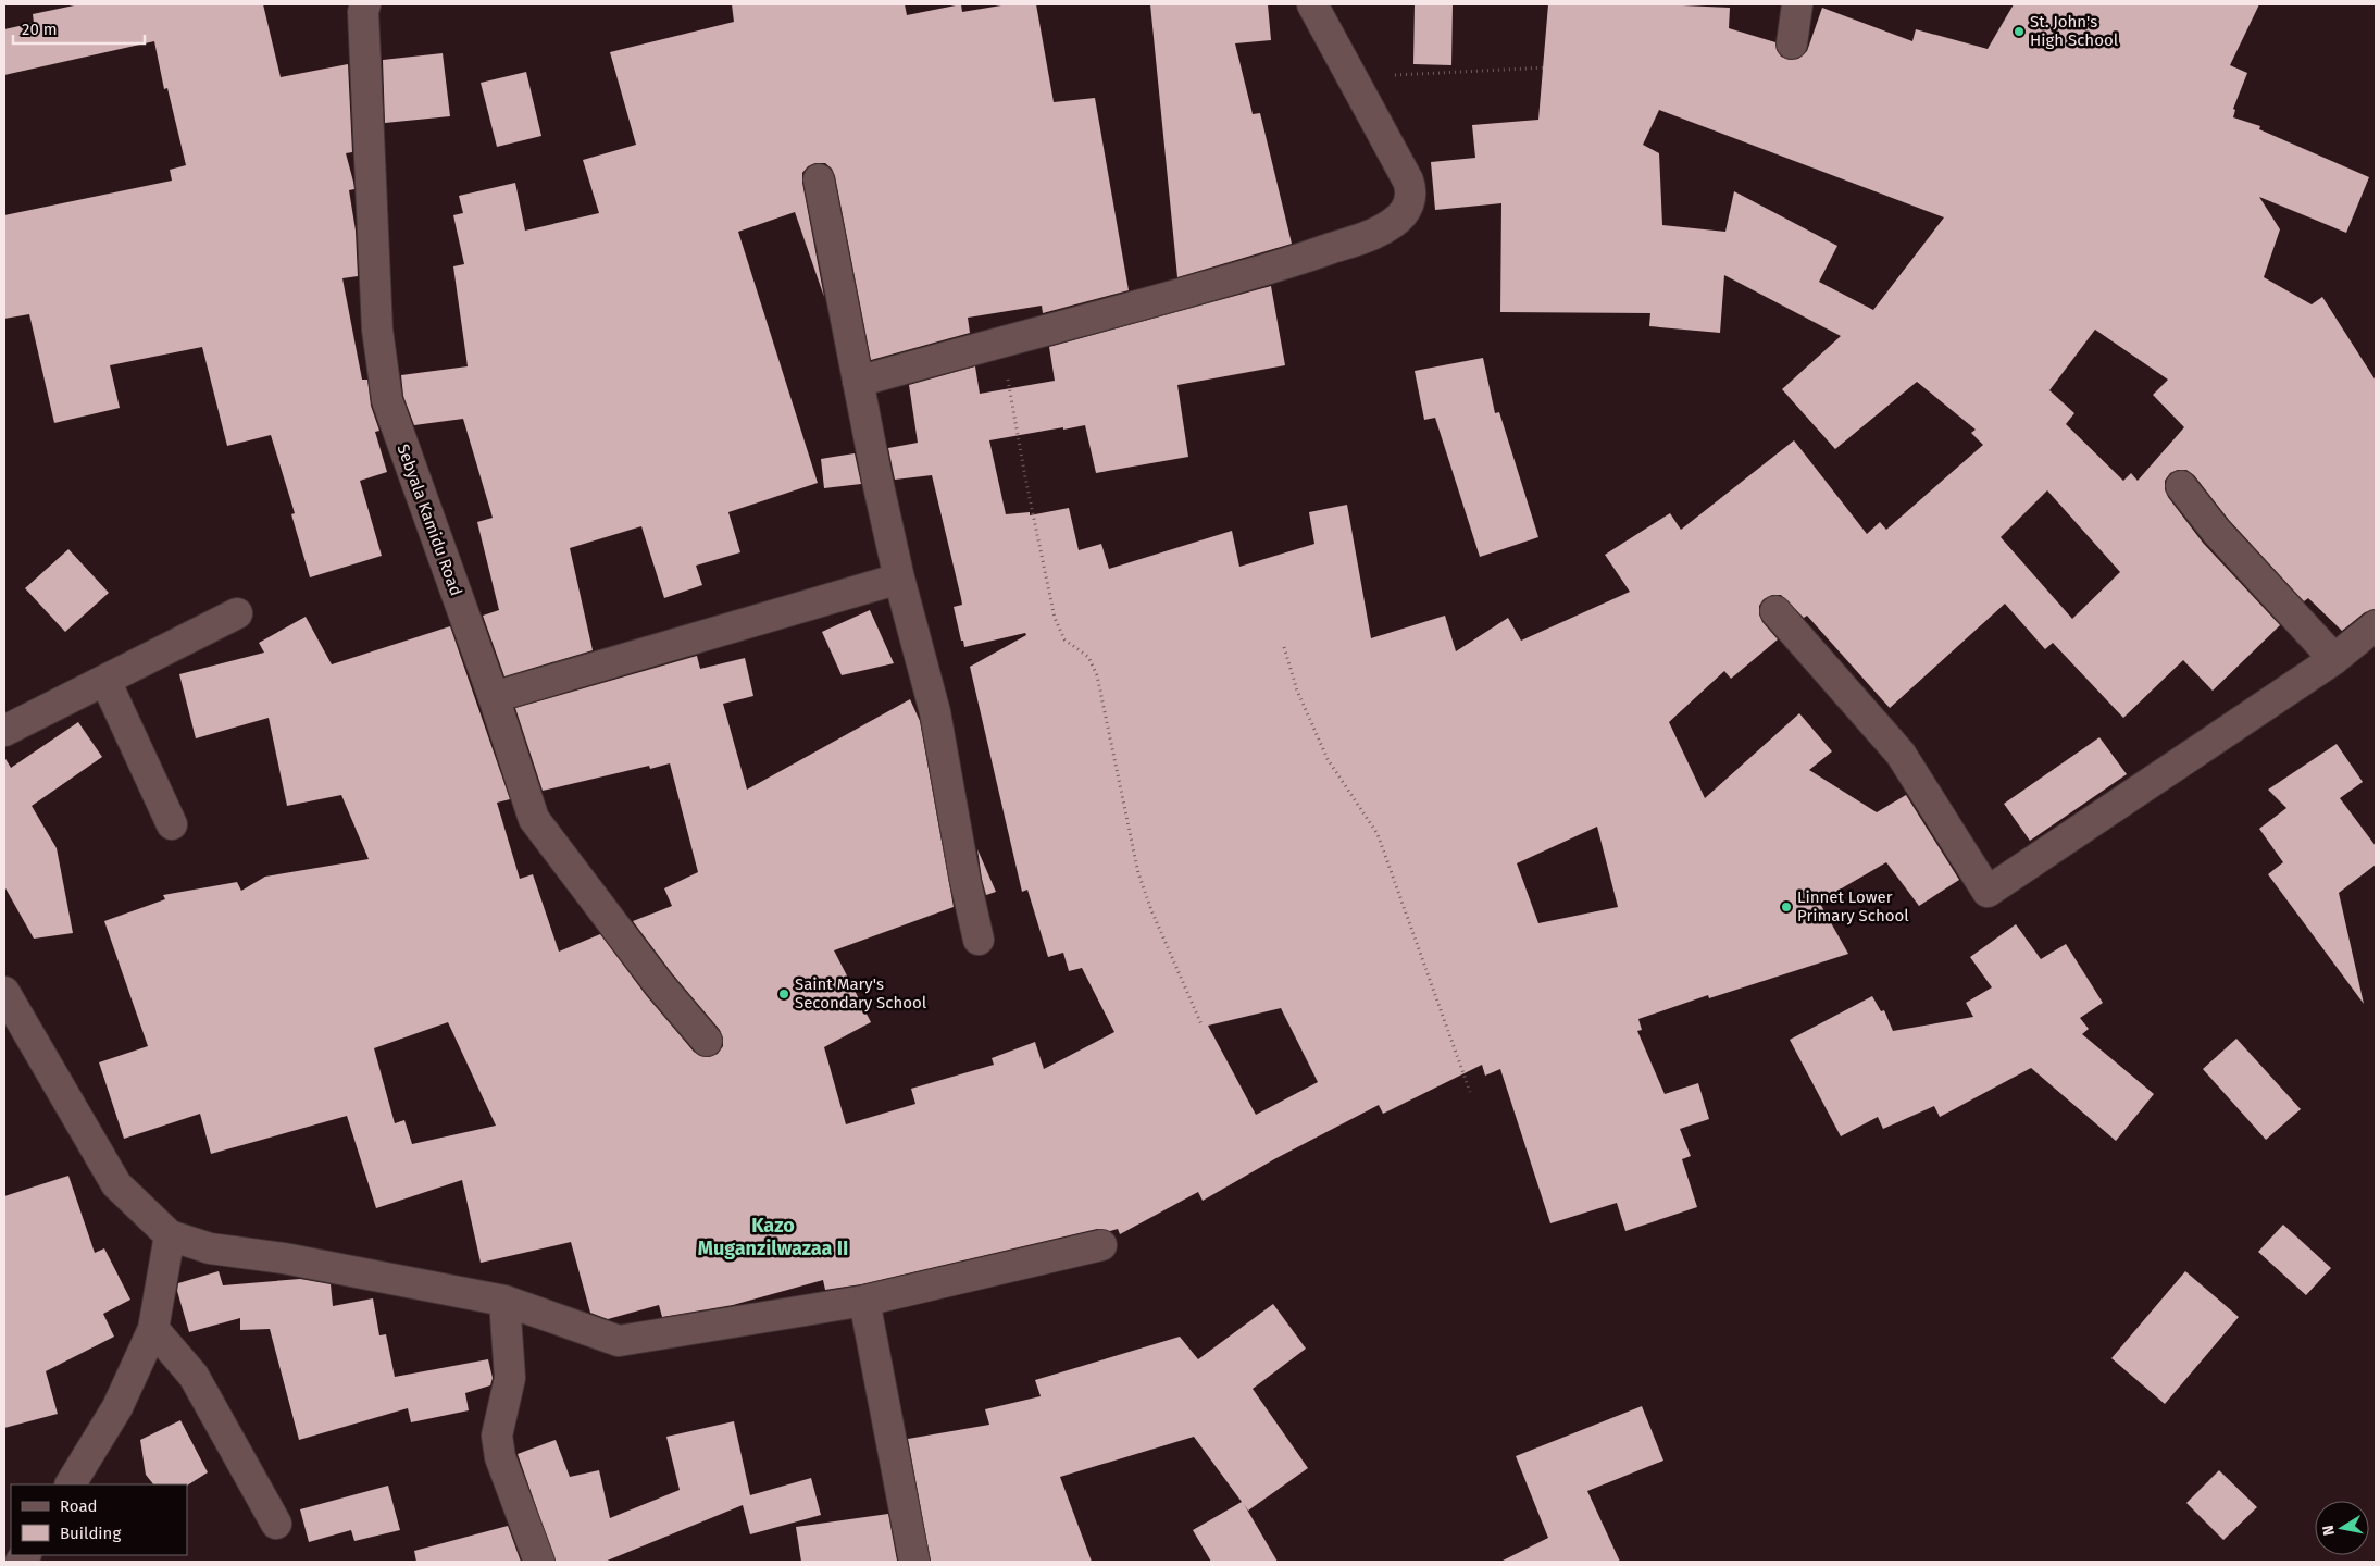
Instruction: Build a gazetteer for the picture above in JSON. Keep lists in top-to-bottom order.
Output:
{
  "streets": {
    "street": ["Sebyala Kamidu Road"]
  },
  "districts": ["Kazo Muganzilwazaa II"],
  "places": ["St. John's High School", "Linnet Lower Primary School", "Saint Mary's Secondary School"],
  "legend": ["Road", "Building"],
  "scale_bar": "20 m",
  "north": "left"
}
